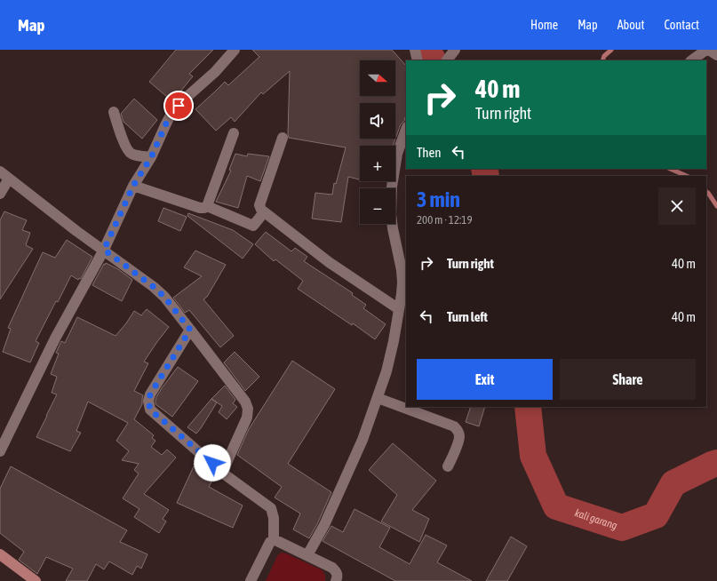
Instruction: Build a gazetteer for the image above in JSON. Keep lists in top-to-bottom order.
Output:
{
  "water": ["kali garang"],
  "north": "right",
  "page": {
    "header": "Map",
    "nav": [
      "Home",
      "Map",
      "About",
      "Contact"
    ],
    "map_buttons": ["+", "−"],
    "turn": ["40 m", "Turn right"],
    "then": "Then",
    "heading": ["3 min", "200 m · 12:19"],
    "list": [
      {
        "name": "Turn right",
        "value": "40 m"
      },
      {
        "name": "Turn left",
        "value": "40 m"
      }
    ],
    "buttons": ["Exit", "Share"]
  }
}
